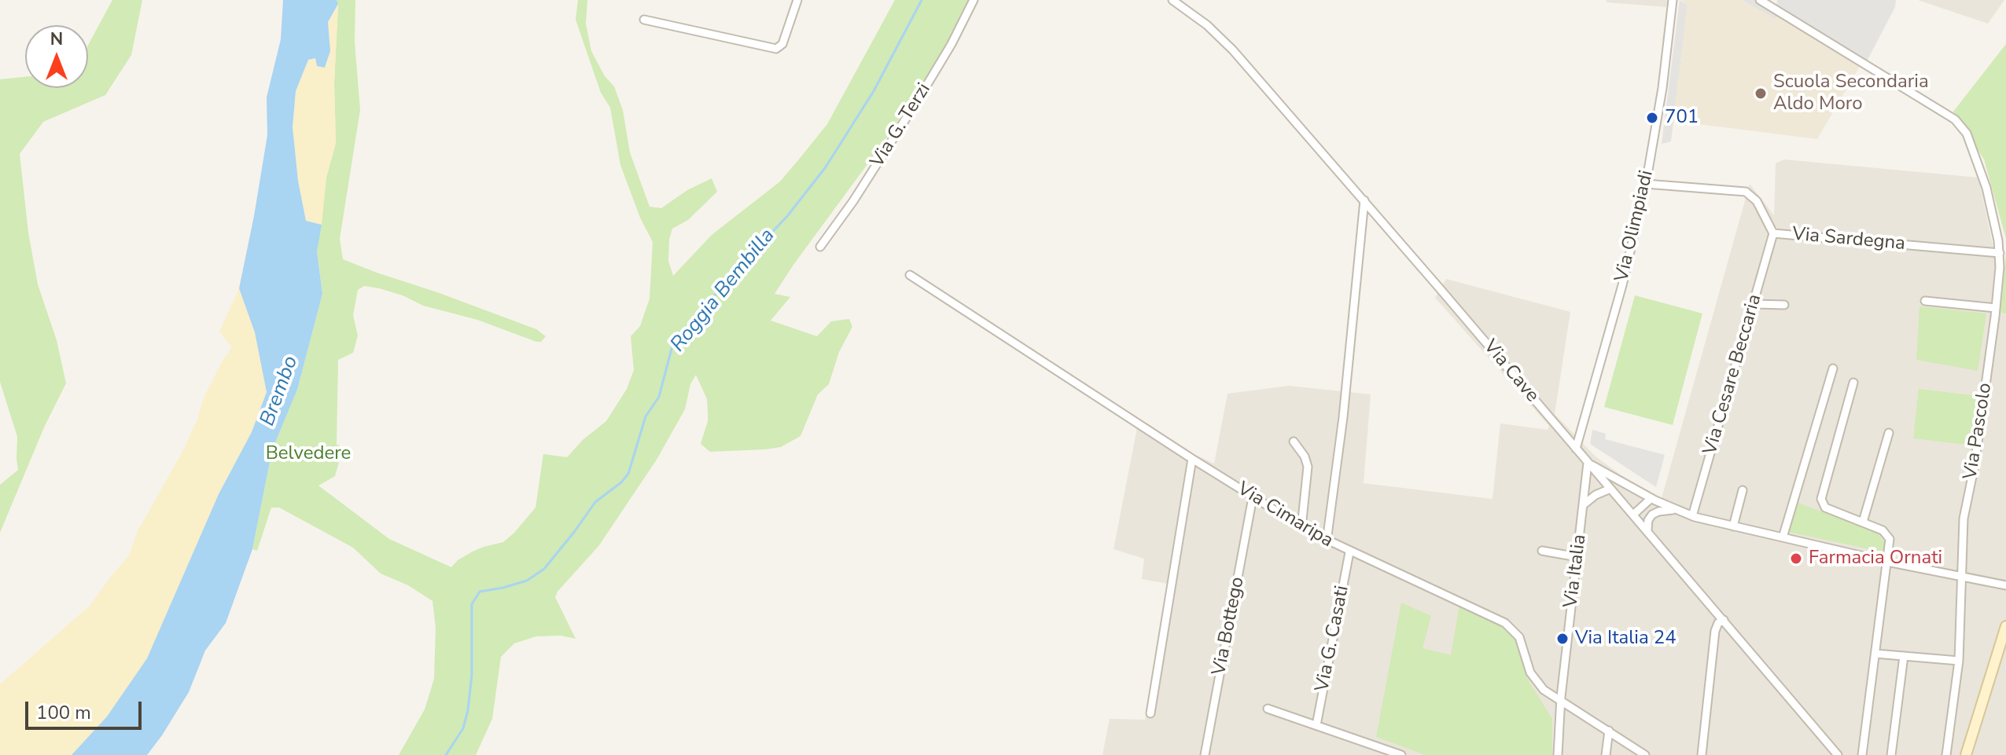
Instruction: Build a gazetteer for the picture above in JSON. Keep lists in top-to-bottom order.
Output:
{
  "streets": {
    "street": [
      "Via G. Terzi",
      "Via Olimpiadi",
      "Via Sardegna",
      "Via Cave",
      "Via Cesare Beccaria",
      "Via Pascolo",
      "Via Cimaripa",
      "Via Italia",
      "Via Bottego",
      "Via G. Casati"
    ]
  },
  "crossings": [
    ["Via Olimpiadi", "Via Sardegna"],
    ["Via Olimpiadi", "Via Cave"],
    ["Via Sardegna", "Via Cesare Beccaria"],
    ["Via Sardegna", "Via Pascolo"],
    ["Via Cave", "Via Italia"],
    ["Via Cimaripa", "Via Italia"],
    ["Via Cimaripa", "Via Bottego"],
    ["Via Cimaripa", "Via G. Casati"]
  ],
  "water": ["Roggia Bembilla", "Brembo"],
  "parks": ["Belvedere"],
  "places": [
    "Scuola Secondaria Aldo Moro",
    "701",
    "Farmacia Ornati",
    "Via Italia 24"
  ],
  "scale_bar": "100 m",
  "north": "top"
}
